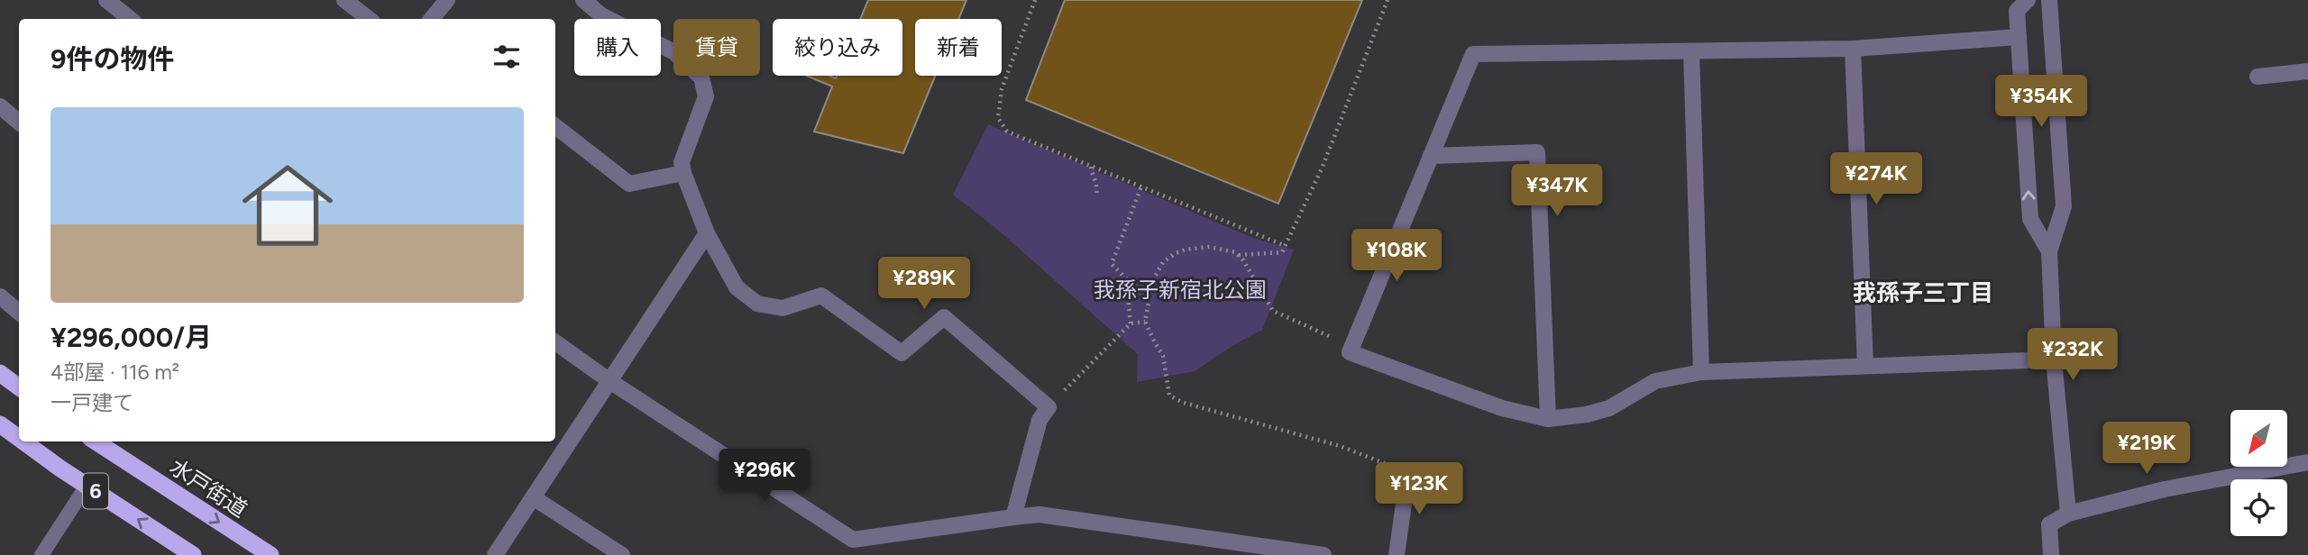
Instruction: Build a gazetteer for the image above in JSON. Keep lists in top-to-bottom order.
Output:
{
  "streets": {
    "highway": ["水戸街道", "6"]
  },
  "districts": ["我孫子三丁目"],
  "parks": ["我孫子新宿北公園"],
  "north": "bottom left",
  "page": {
    "chip": [
      "購入",
      "賃貸",
      "絞り込み",
      "新着"
    ],
    "heading": "9件の物件",
    "price": [
      "¥354K",
      "¥274K",
      "¥347K",
      "¥108K",
      "¥289K",
      "¥232K",
      "¥219K",
      "¥296K",
      "¥123K"
    ],
    "list": [
      {
        "name": "¥296,000/月",
        "note": "4部屋 · 116 m² · 一戸建て"
      }
    ]
  }
}
